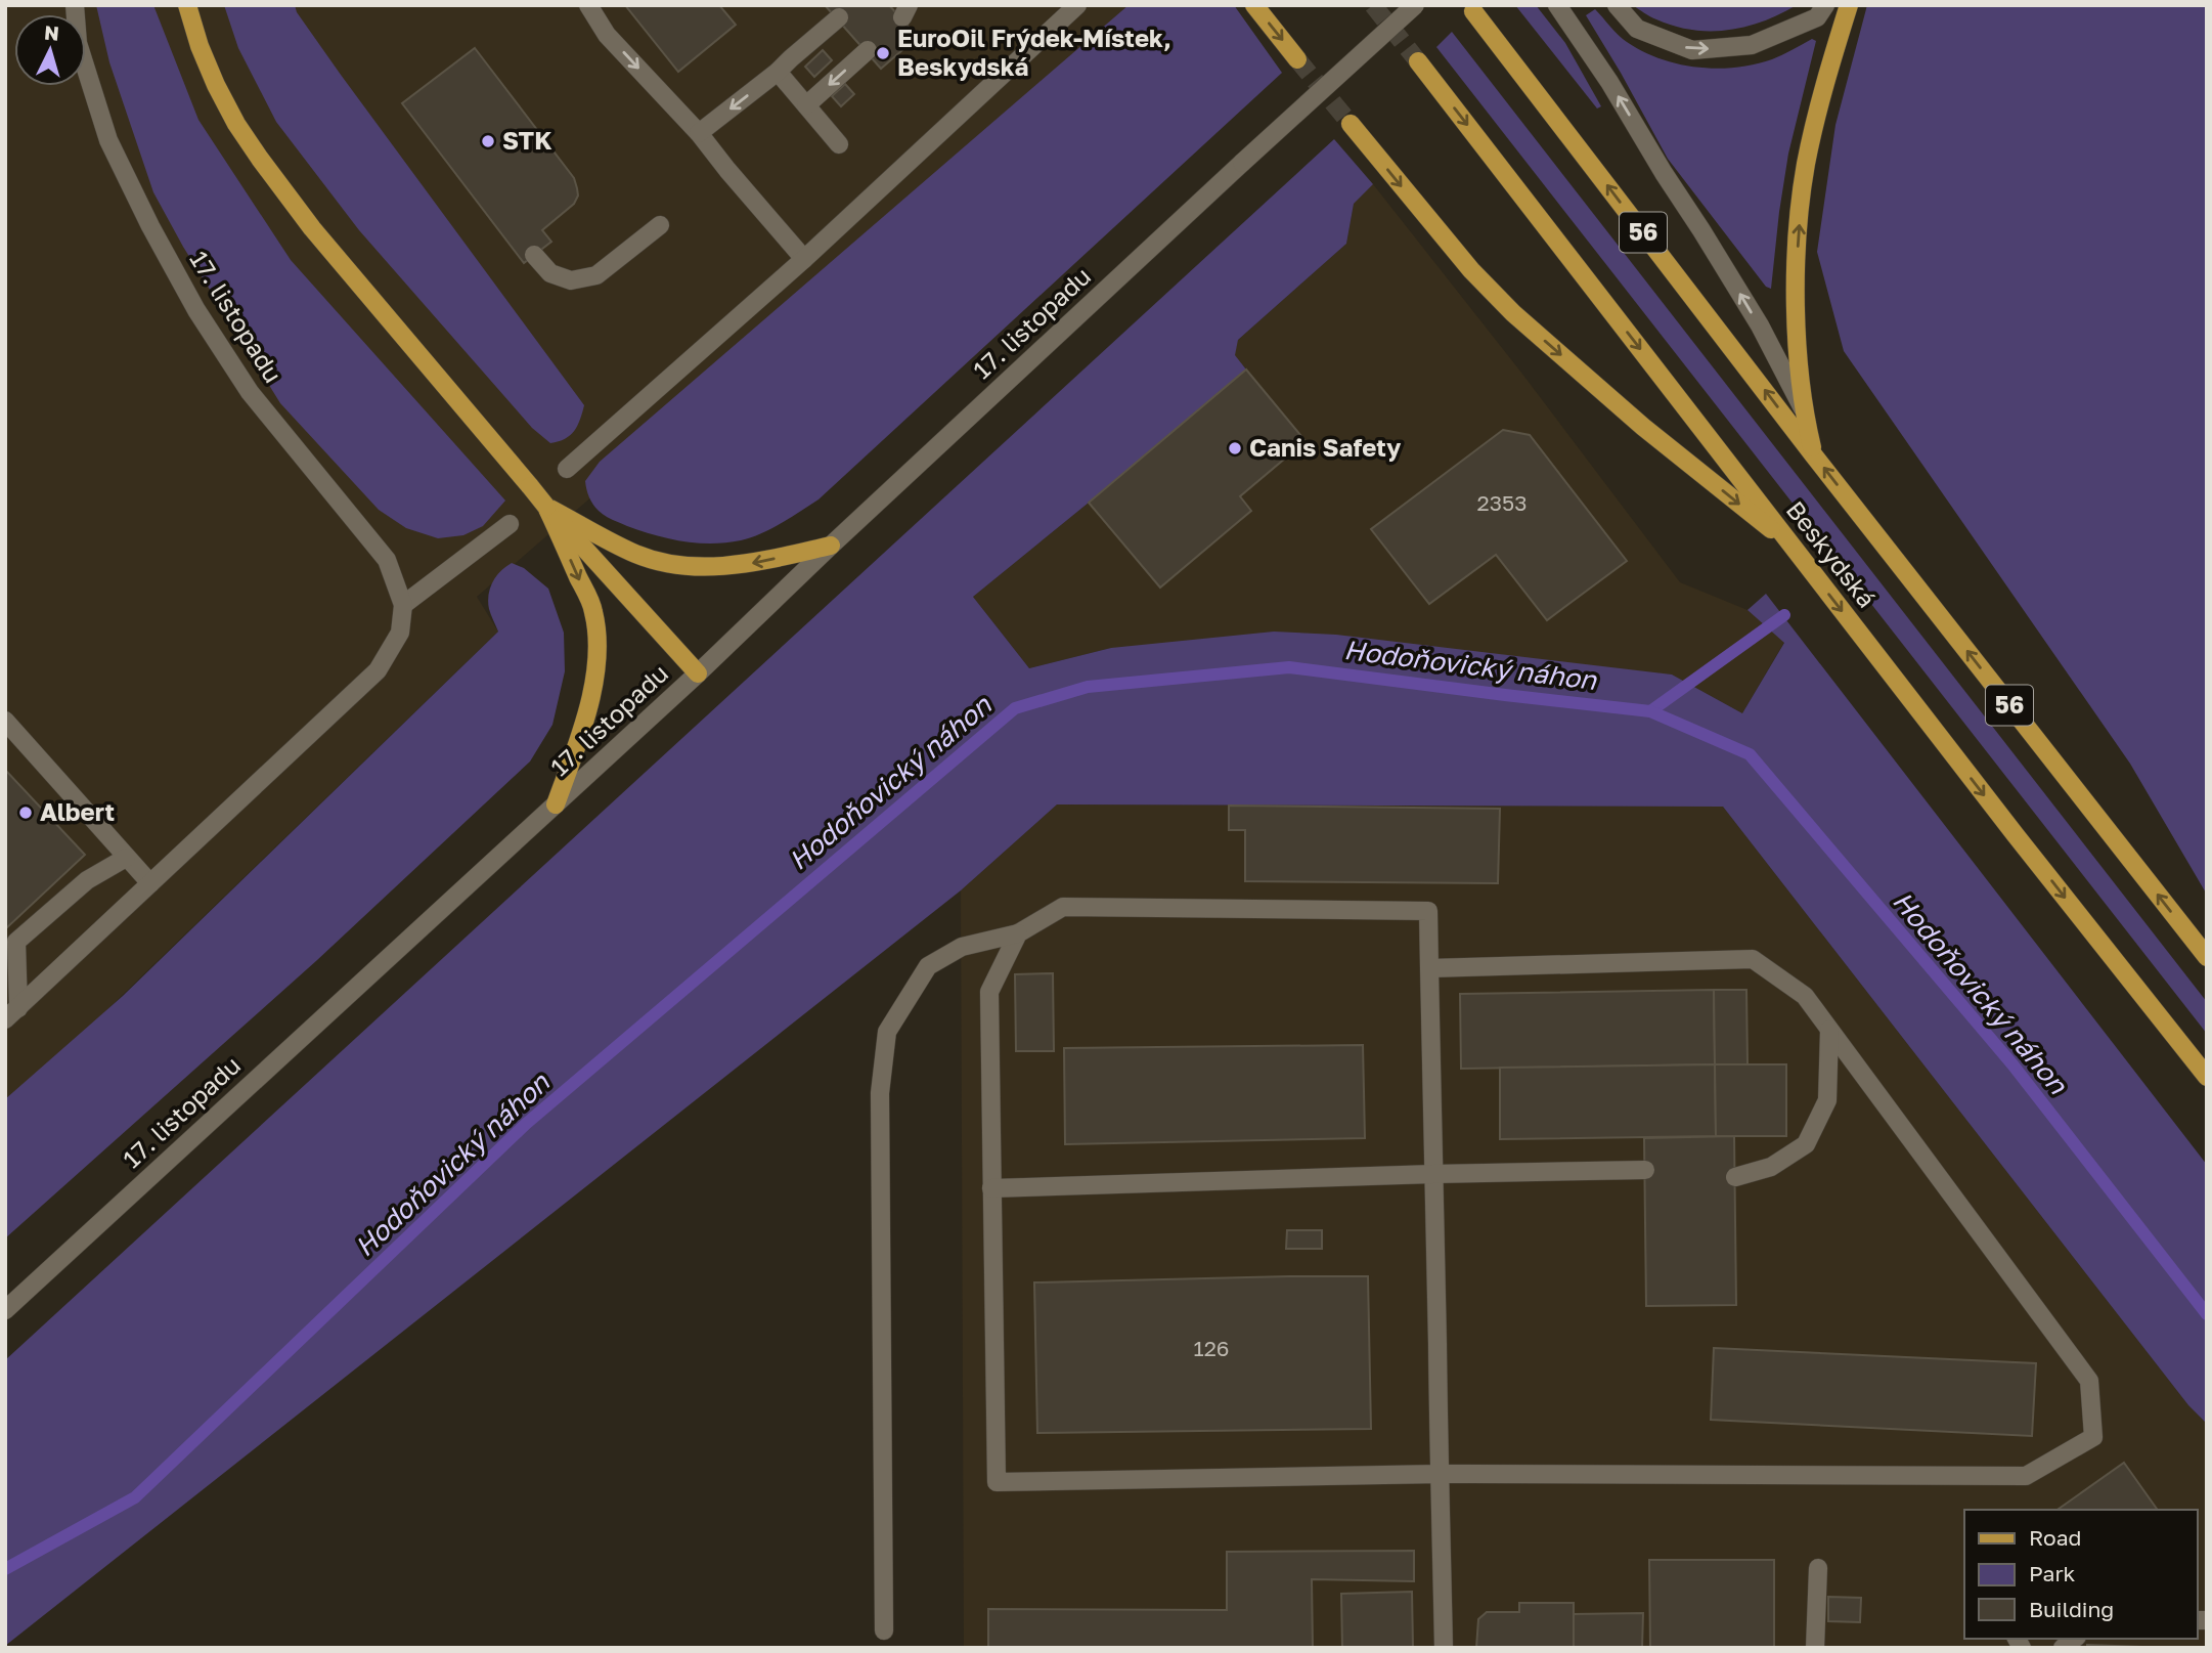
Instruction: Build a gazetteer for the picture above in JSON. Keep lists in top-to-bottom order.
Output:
{
  "streets": {
    "main road": ["56", "17. listopadu", "Beskydská"]
  },
  "water": ["Hodoňovický náhon"],
  "places": [
    "EuroOil Frýdek-Místek, Beskydská",
    "STK",
    "Canis Safety",
    "Albert"
  ],
  "house_numbers": ["2353", "126"],
  "legend": ["Road", "Park", "Building"],
  "north": "top"
}
